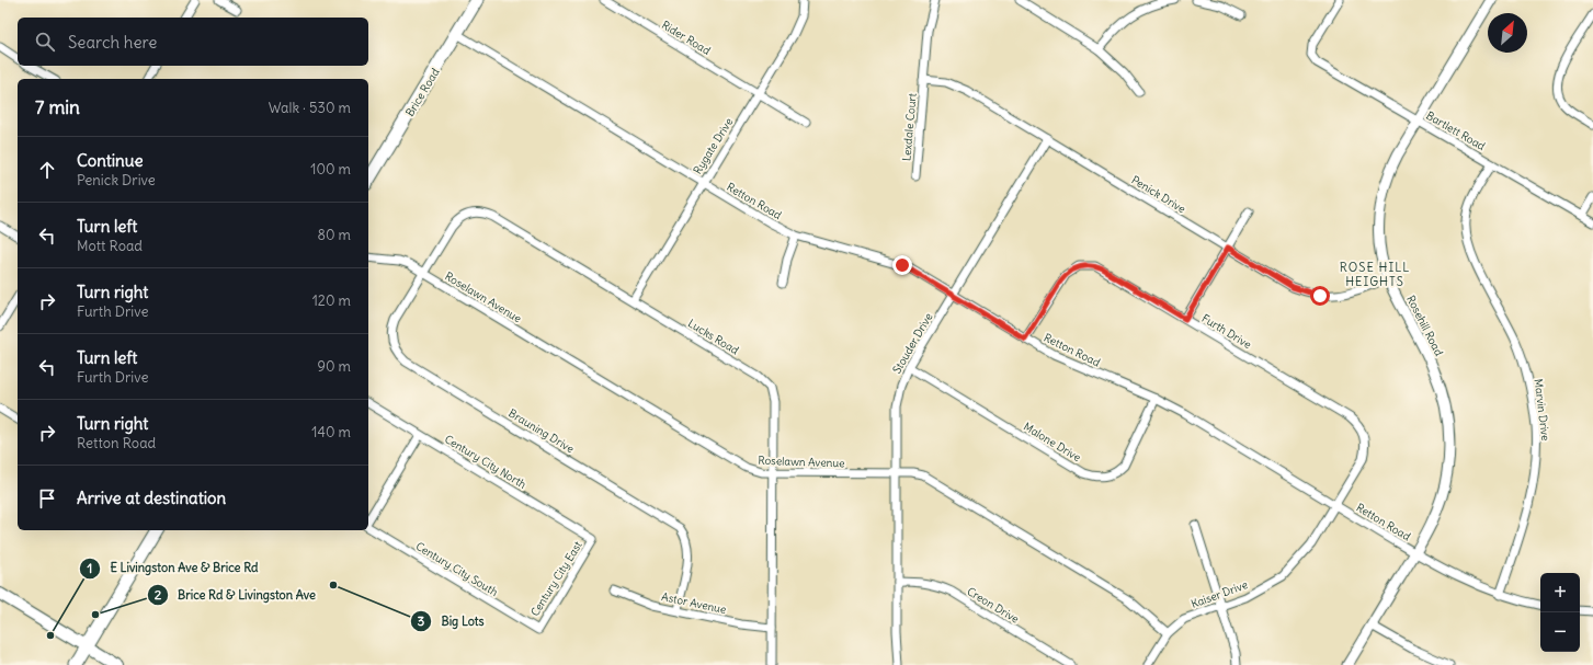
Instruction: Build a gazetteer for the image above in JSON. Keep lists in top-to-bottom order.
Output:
{
  "streets": {
    "main road": ["Brice Road"],
    "street": [
      "Rider Road",
      "Lexdale Court",
      "Bartlett Road",
      "Rygate Drive",
      "Penick Drive",
      "Retton Road",
      "Roselawn Avenue",
      "Rosehill Road",
      "Furth Drive",
      "Lucks Road",
      "Stouder Drive",
      "Marvin Drive",
      "Brauning Drive",
      "Malone Drive",
      "Century City North",
      "Century City South",
      "Century City East",
      "Kaiser Drive",
      "Astor Avenue",
      "Creon Drive"
    ]
  },
  "crossings": [
    ["Rider Road", "Rygate Drive"],
    ["Brice Road", "Retton Road"],
    ["Lexdale Court", "Penick Drive"],
    ["Bartlett Road", "Rosehill Road"],
    ["Bartlett Road", "Marvin Drive"],
    ["Rygate Drive", "Retton Road"],
    ["Rygate Drive", "Lucks Road"],
    ["Penick Drive", "Rosehill Road"],
    ["Penick Drive", "Stouder Drive"],
    ["Retton Road", "Rosehill Road"],
    ["Retton Road", "Furth Drive"],
    ["Retton Road", "Stouder Drive"],
    ["Retton Road", "Marvin Drive"],
    ["Retton Road", "Malone Drive"],
    ["Retton Road", "Kaiser Drive"],
    ["Roselawn Avenue", "Lucks Road"],
    ["Roselawn Avenue", "Stouder Drive"],
    ["Roselawn Avenue", "Brauning Drive"],
    ["Roselawn Avenue", "Kaiser Drive"],
    ["Furth Drive", "Kaiser Drive"],
    ["Lucks Road", "Brauning Drive"],
    ["Lucks Road", "Astor Avenue"],
    ["Stouder Drive", "Malone Drive"],
    ["Stouder Drive", "Creon Drive"],
    ["Brauning Drive", "Astor Avenue"],
    ["Century City North", "Century City East"],
    ["Century City South", "Century City East"]
  ],
  "districts": ["ROSE HILL HEIGHTS"],
  "places": ["Big Lots", "Brice Rd & Livingston Ave", "E Livingston Ave & Brice Rd"],
  "north": "top right",
  "page": {
    "search": "Search here",
    "heading": ["7 min", "Walk · 530 m"],
    "list": [
      ["Continue", "Penick Drive", "100 m"],
      ["Turn left", "Mott Road", "80 m"],
      ["Turn right", "Furth Drive", "120 m"],
      ["Turn left", "Furth Drive", "90 m"],
      ["Turn right", "Retton Road", "140 m"],
      "Arrive at destination"
    ],
    "map_buttons": ["+", "−"]
  }
}
